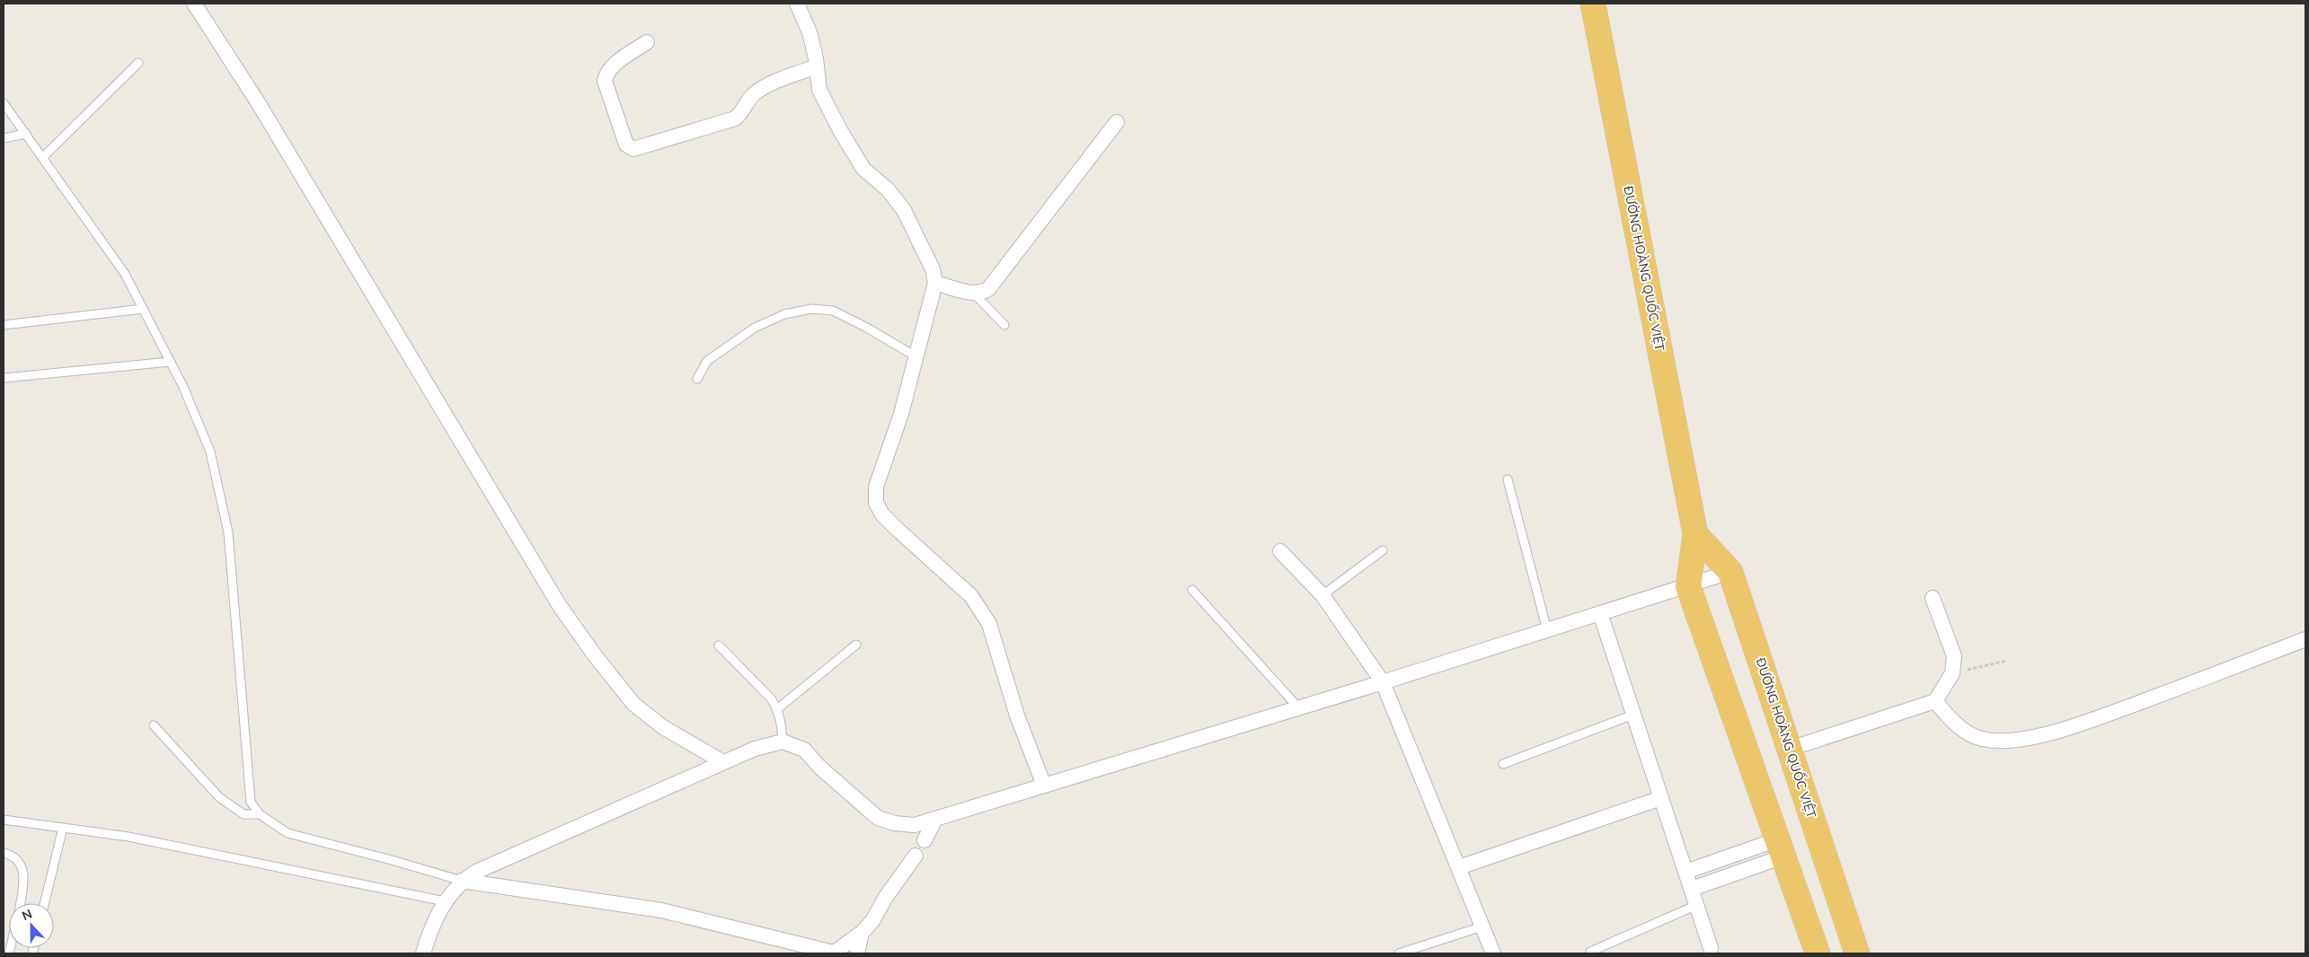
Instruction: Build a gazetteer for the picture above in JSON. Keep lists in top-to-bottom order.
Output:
{
  "streets": {
    "highway": ["ĐƯỜNG HOÀNG QUỐC VIỆT"]
  },
  "north": "top"
}
